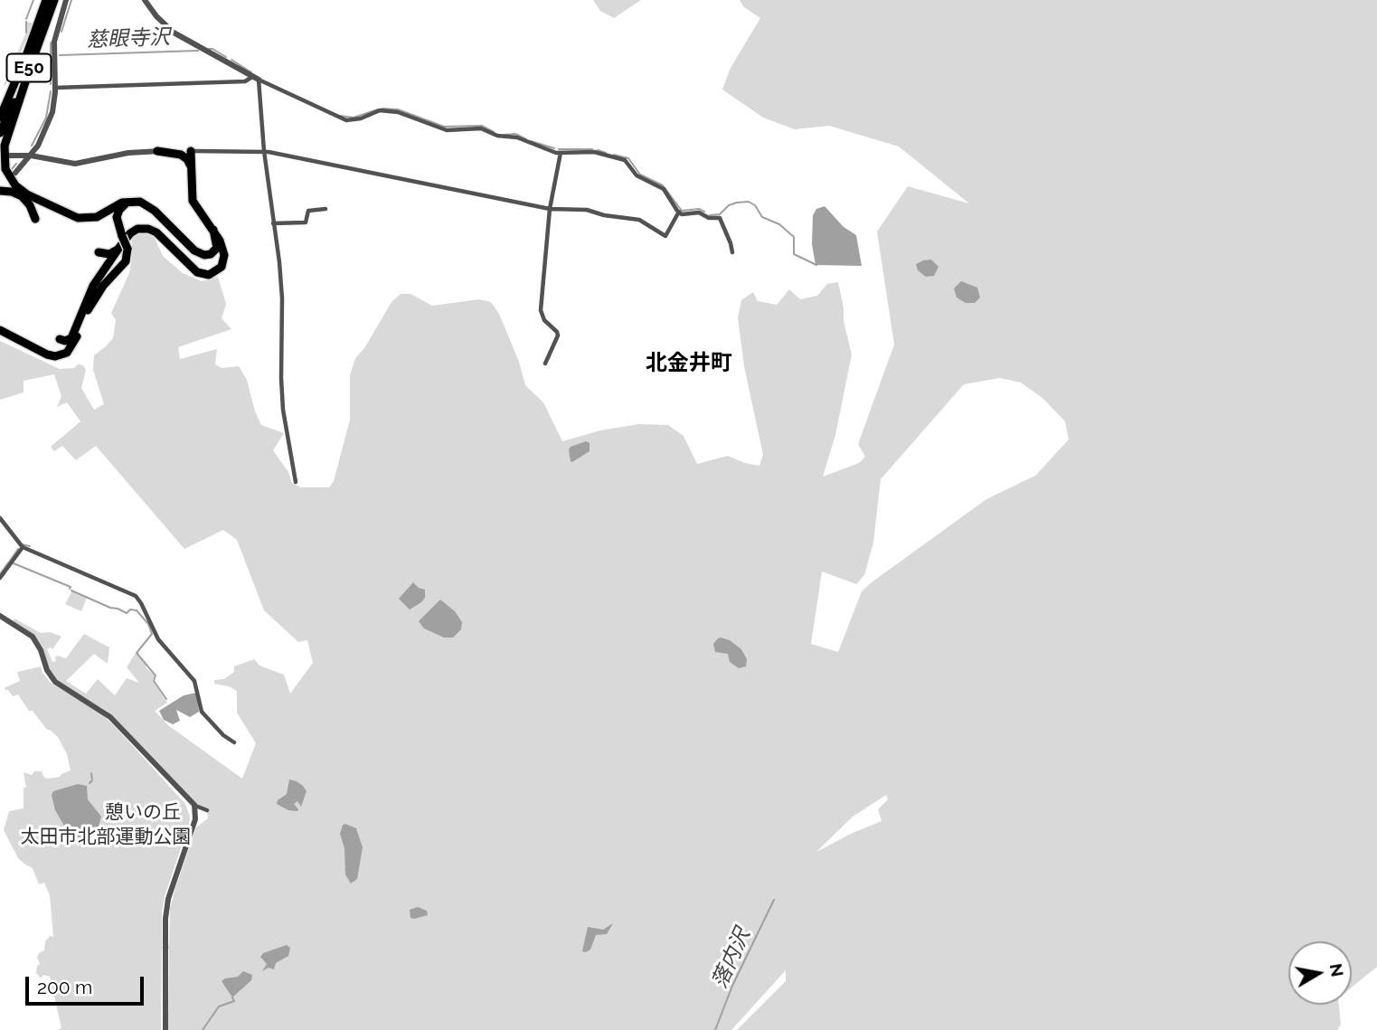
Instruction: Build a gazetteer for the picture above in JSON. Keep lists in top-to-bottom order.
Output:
{
  "streets": {
    "highway": ["E50"]
  },
  "districts": ["北金井町"],
  "water": ["慈眼寺沢", "落内沢"],
  "parks": ["憩いの丘", "太田市北部運動公園"],
  "scale_bar": "200 m",
  "north": "right"
}
